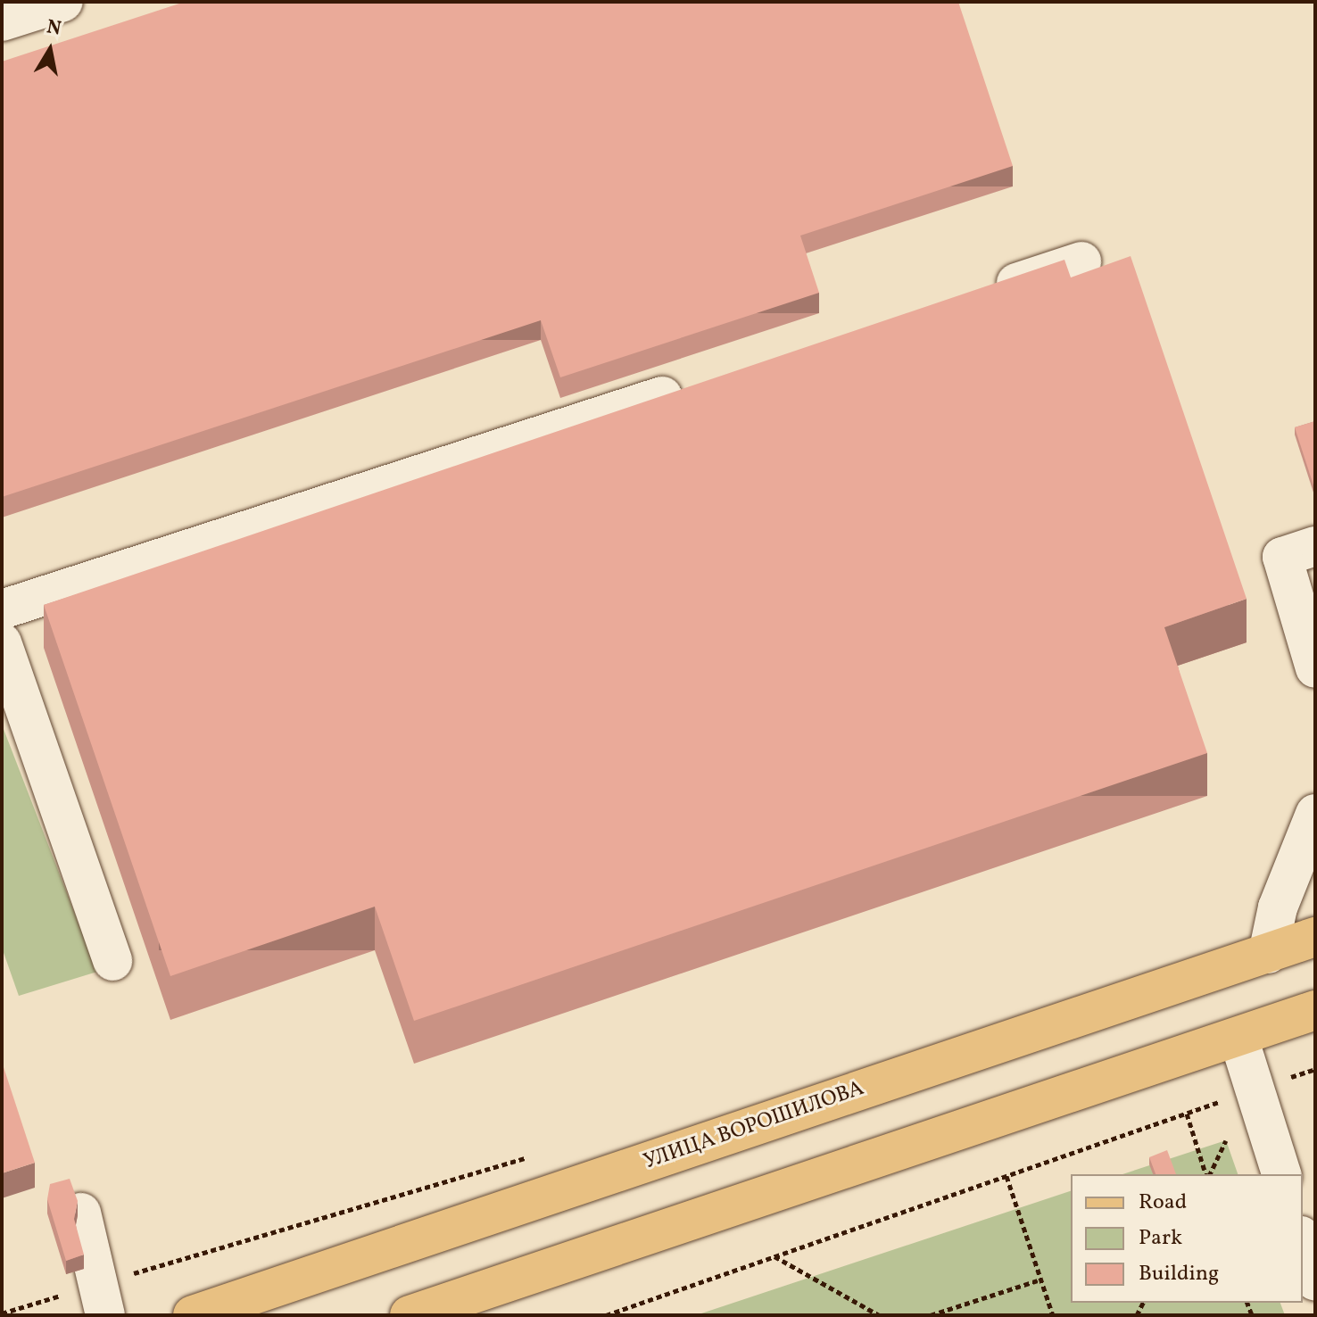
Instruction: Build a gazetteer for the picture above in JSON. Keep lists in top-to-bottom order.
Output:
{
  "streets": {
    "main road": ["УЛИЦА ВОРОШИЛОВА"]
  },
  "legend": ["Road", "Park", "Building"],
  "north": "top"
}
